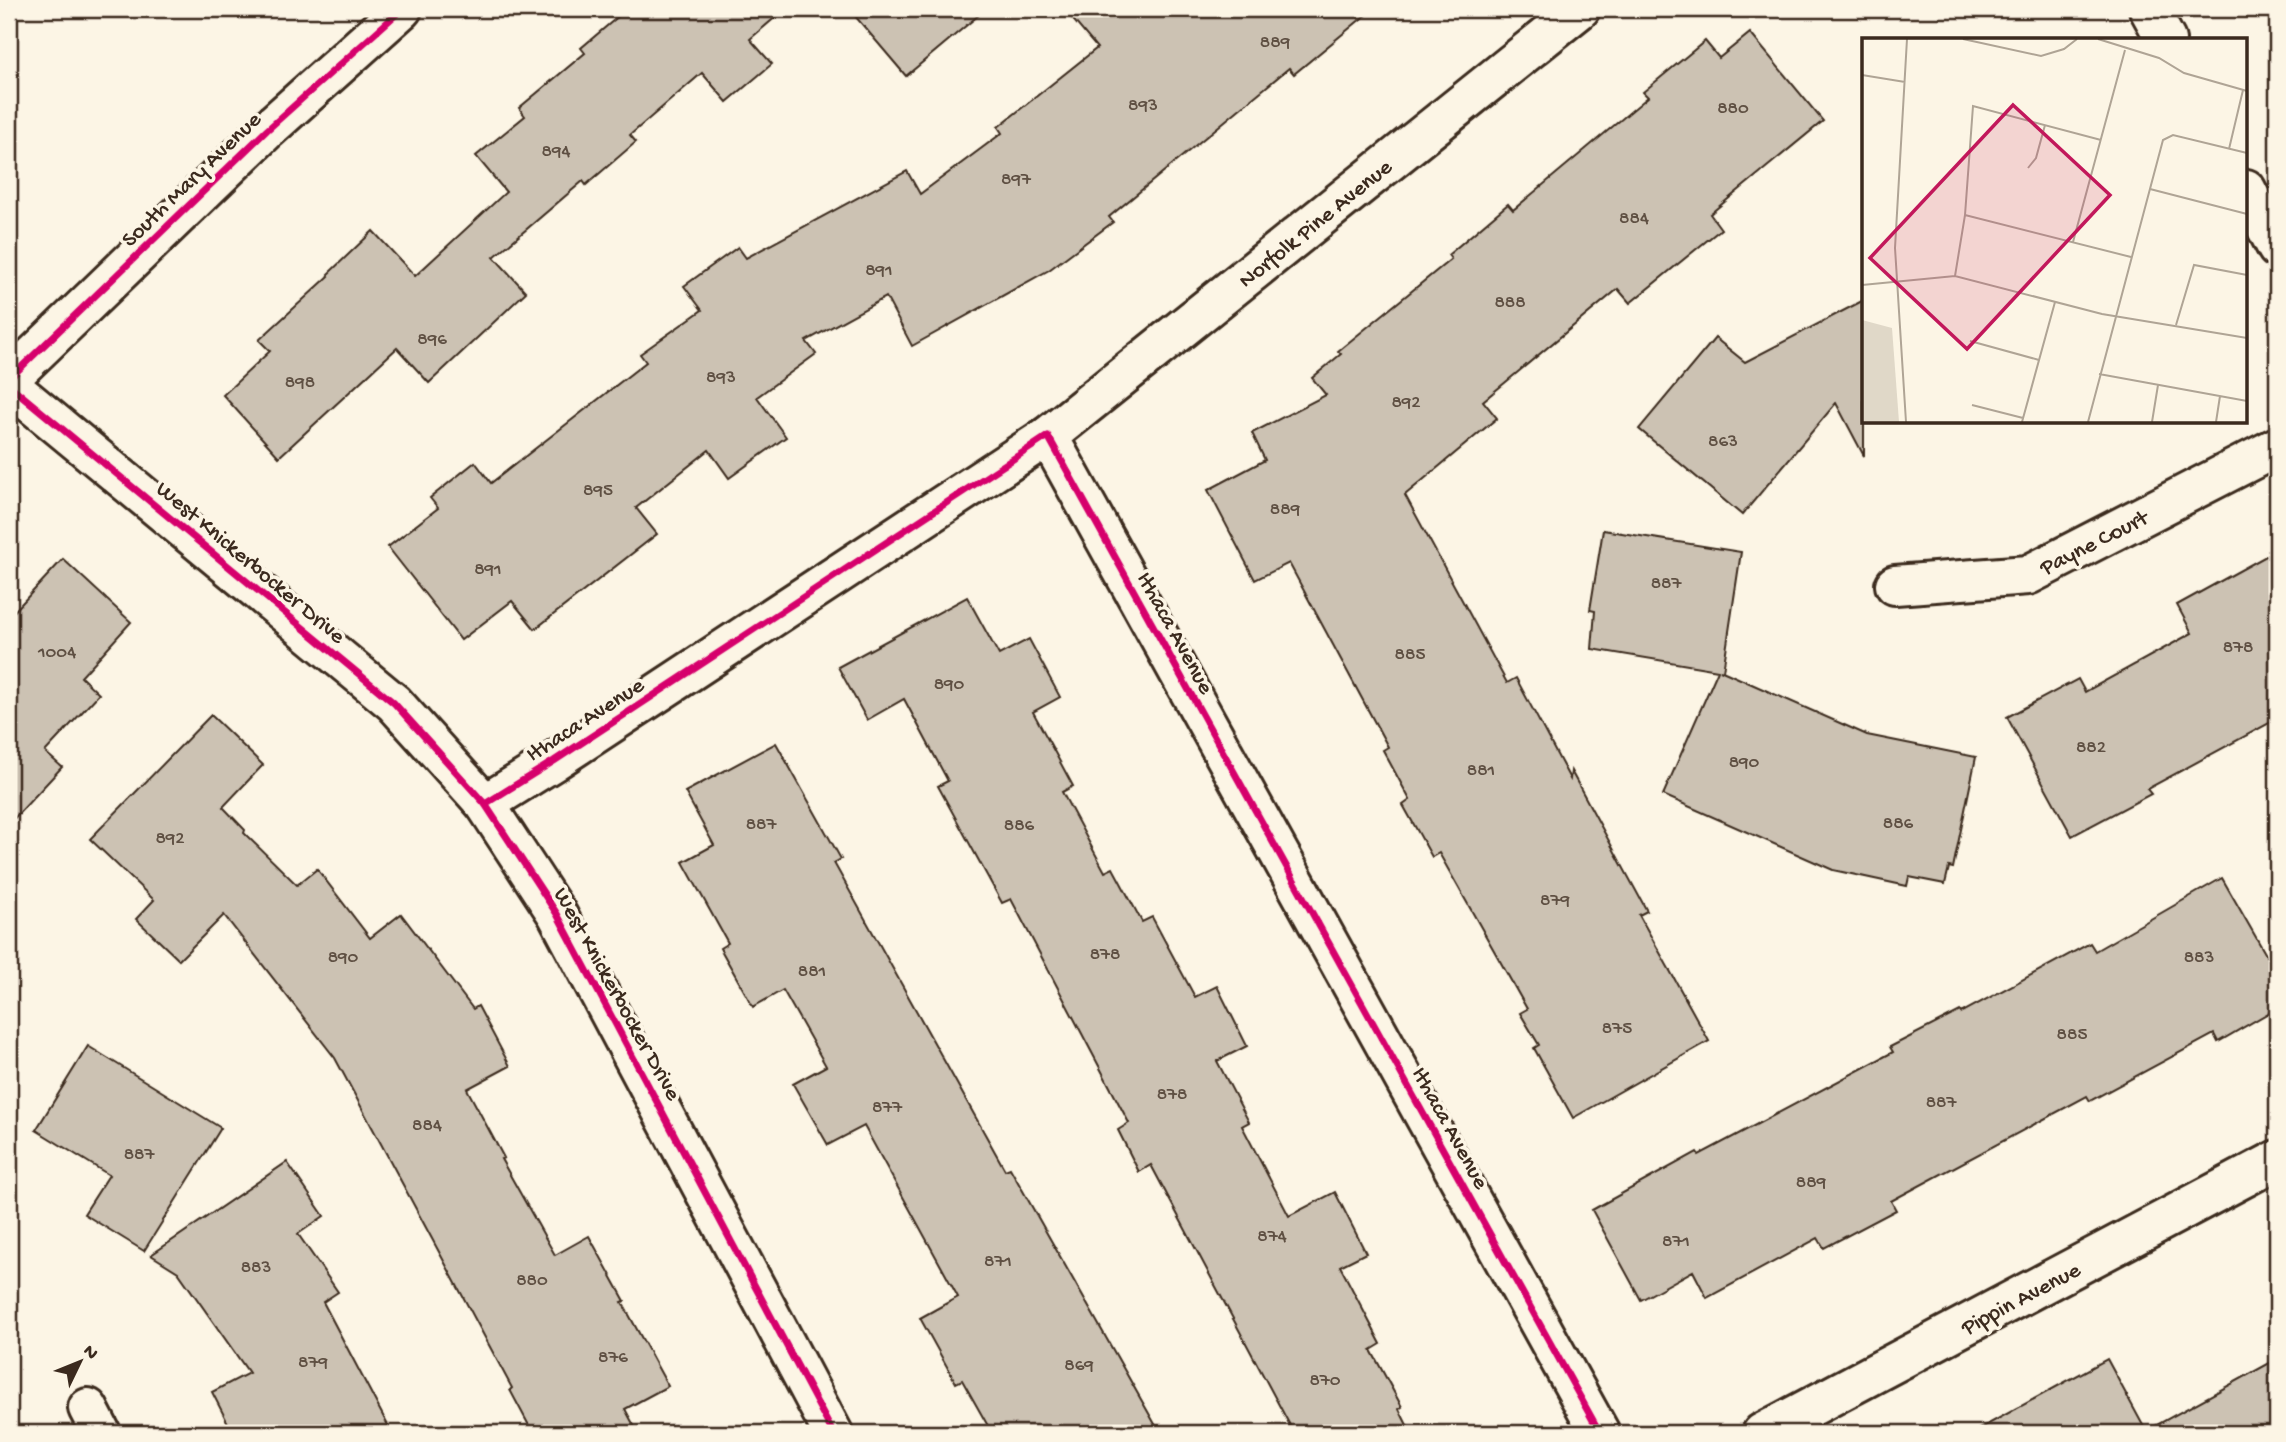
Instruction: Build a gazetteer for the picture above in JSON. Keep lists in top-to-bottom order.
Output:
{
  "streets": {
    "street": [
      "South Mary Avenue",
      "Norfolk Pine Avenue",
      "Payne Court",
      "West Knickerbocker Drive",
      "Ithaca Avenue",
      "Pippin Avenue"
    ]
  },
  "crossings": [
    ["Norfolk Pine Avenue", "Ithaca Avenue"],
    ["West Knickerbocker Drive", "Ithaca Avenue"]
  ],
  "house_numbers": [
    "889",
    "893",
    "880",
    "894",
    "897",
    "884",
    "891",
    "888",
    "896",
    "893",
    "898",
    "892",
    "863",
    "895",
    "889",
    "891",
    "887",
    "878",
    "1004",
    "885",
    "890",
    "882",
    "890",
    "881",
    "886",
    "887",
    "886",
    "892",
    "879",
    "878",
    "890",
    "883",
    "881",
    "875",
    "885",
    "878",
    "887",
    "877",
    "884",
    "887",
    "889",
    "874",
    "871",
    "871",
    "883",
    "880",
    "876",
    "879",
    "869",
    "870"
  ],
  "north": "top right"
}
